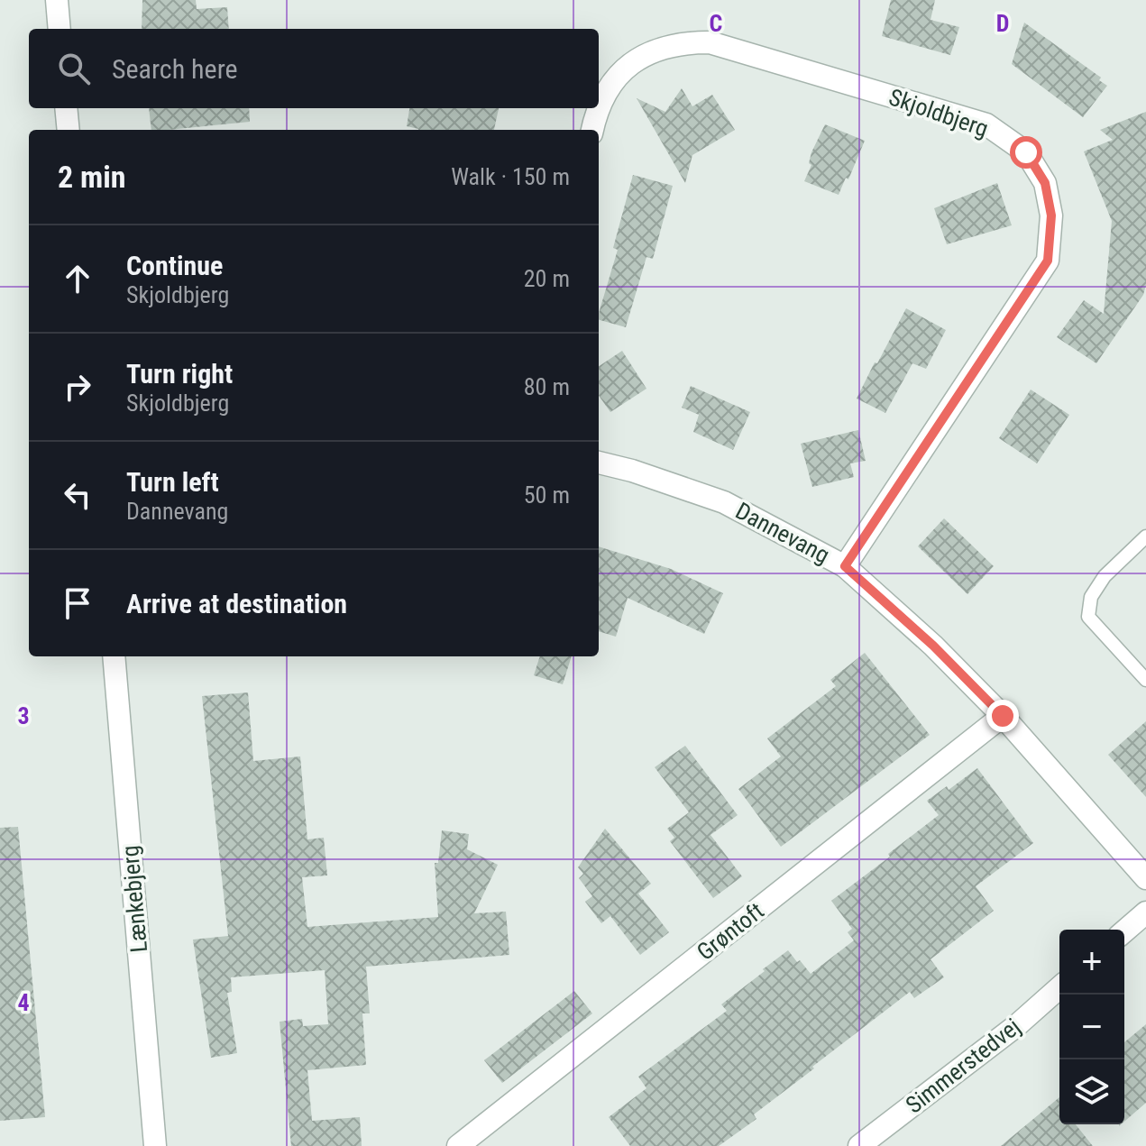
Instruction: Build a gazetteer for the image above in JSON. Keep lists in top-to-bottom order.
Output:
{
  "streets": {
    "street": [
      "Skjoldbjerg",
      "Dannevang",
      "Lænkebjerg",
      "Grøntoft",
      "Simmerstedvej"
    ]
  },
  "crossings": [
    ["Skjoldbjerg", "Dannevang"],
    ["Dannevang", "Grøntoft"]
  ],
  "page": {
    "search": "Search here",
    "heading": ["2 min", "Walk · 150 m"],
    "list": [
      ["Continue", "Skjoldbjerg", "20 m"],
      ["Turn right", "Skjoldbjerg", "80 m"],
      ["Turn left", "Dannevang", "50 m"],
      "Arrive at destination"
    ],
    "map_buttons": ["+", "−"]
  },
  "grid": {
    "columns": ["C", "D"],
    "rows": ["3", "4"]
  }
}
